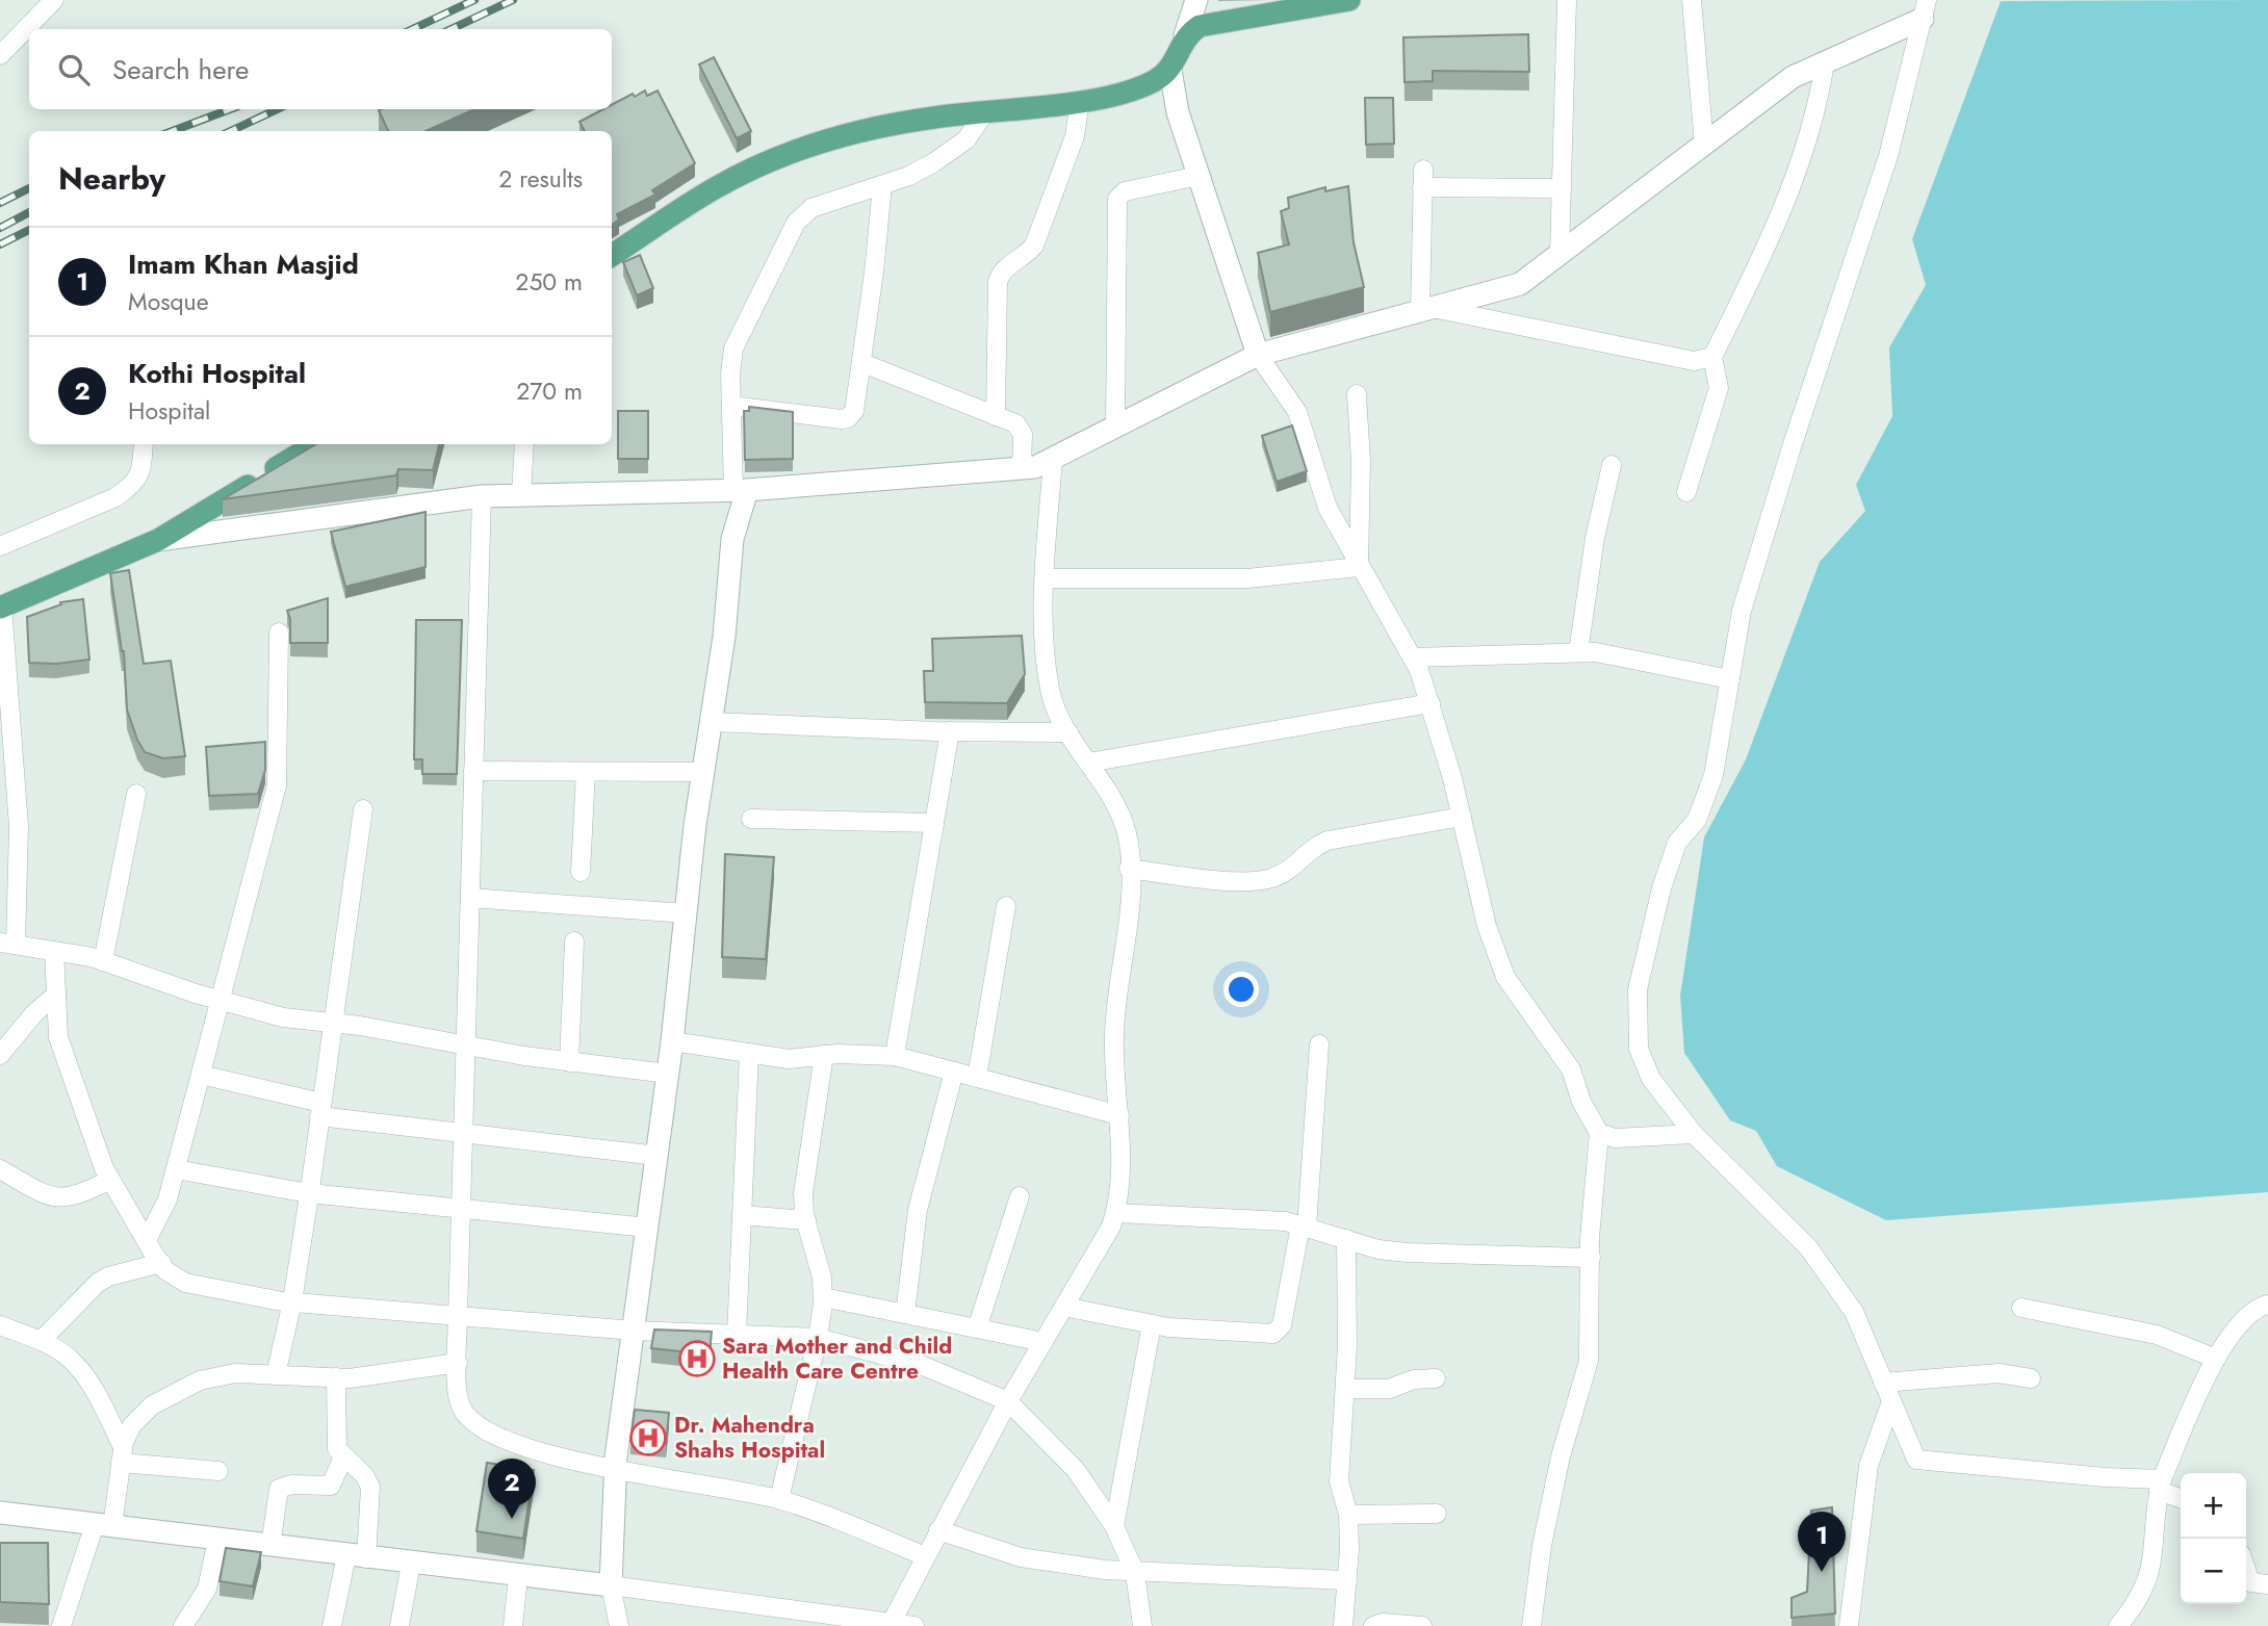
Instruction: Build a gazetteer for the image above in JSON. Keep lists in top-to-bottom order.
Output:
{
  "places": {
    "hospital": ["Sara Mother and Child Health Care Centre", "Dr. Mahendra Shahs Hospital"]
  },
  "page": {
    "search": "Search here",
    "heading": ["Nearby", "2 results"],
    "list": [
      {
        "mark": "1",
        "name": "Imam Khan Masjid",
        "note": "Mosque",
        "value": "250 m"
      },
      {
        "mark": "2",
        "name": "Kothi Hospital",
        "note": "Hospital",
        "value": "270 m"
      }
    ],
    "pins": ["2", "1"],
    "map_buttons": ["+", "−"]
  }
}
